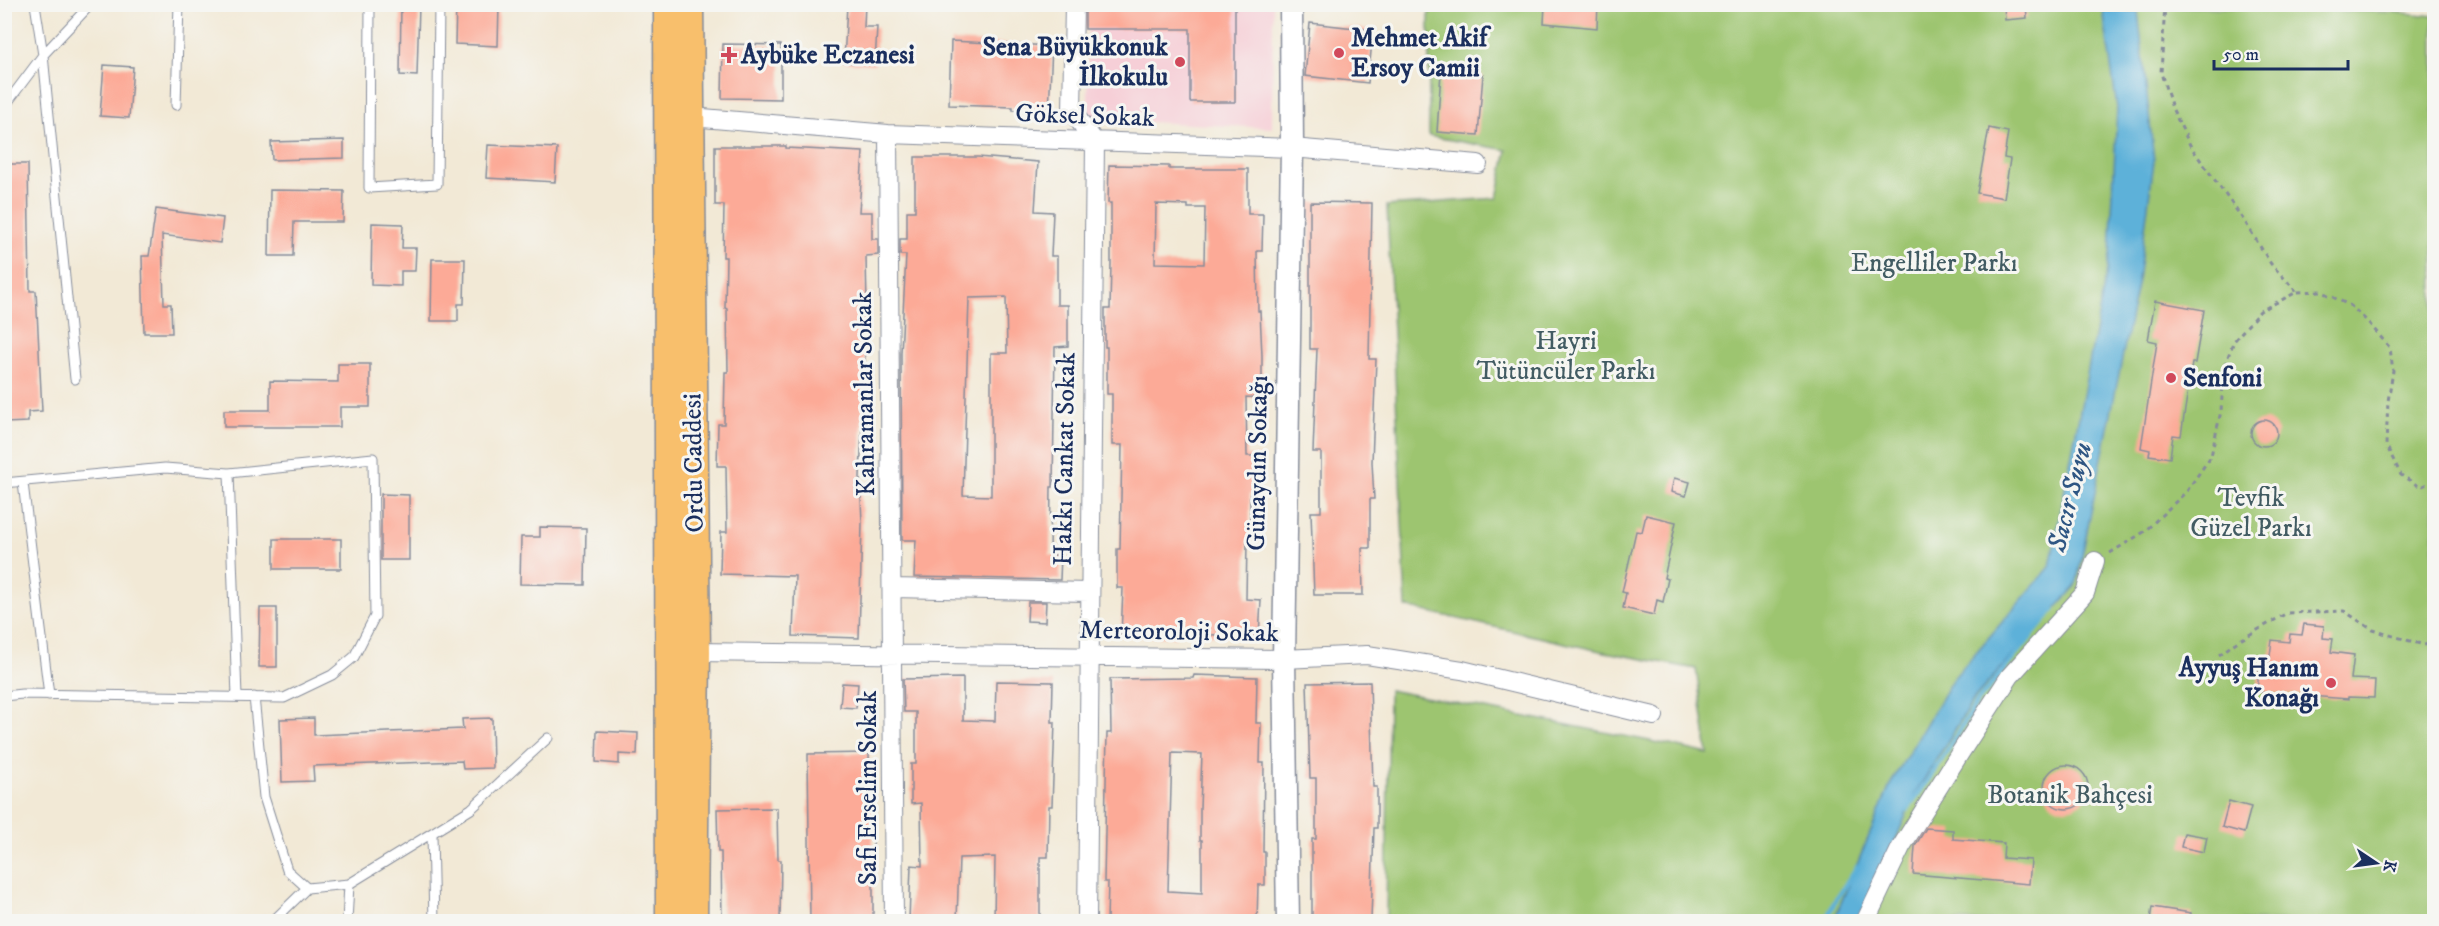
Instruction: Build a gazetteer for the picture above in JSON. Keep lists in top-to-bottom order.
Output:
{
  "streets": {
    "main road": ["Ordu Caddesi"],
    "street": [
      "Göksel Sokak",
      "Kahramanlar Sokak",
      "Hakkı Cankat Sokak",
      "Günaydın Sokağı",
      "Merteoroloji Sokak",
      "Safi Erselim Sokak"
    ]
  },
  "crossings": [
    ["Göksel Sokak", "Kahramanlar Sokak"],
    ["Göksel Sokak", "Hakkı Cankat Sokak"],
    ["Göksel Sokak", "Ordu Caddesi"],
    ["Göksel Sokak", "Günaydın Sokağı"],
    ["Kahramanlar Sokak", "Merteoroloji Sokak"],
    ["Kahramanlar Sokak", "Safi Erselim Sokak"],
    ["Hakkı Cankat Sokak", "Merteoroloji Sokak"],
    ["Ordu Caddesi", "Merteoroloji Sokak"],
    ["Günaydın Sokağı", "Merteoroloji Sokak"],
    ["Merteoroloji Sokak", "Safi Erselim Sokak"]
  ],
  "water": ["Sacır Suyu"],
  "parks": [
    "Engelliler Parkı",
    "Hayri Tütüncüler Parkı",
    "Tevfik Güzel Parkı",
    "Botanik Bahçesi"
  ],
  "places": {
    "other": [
      "Mehmet Akif Ersoy Camii",
      "Sena Büyükkonuk İlkokulu",
      "Senfoni",
      "Ayyuş Hanım Konağı"
    ],
    "health": ["Aybüke Eczanesi"]
  },
  "scale_bar": "50 m",
  "north": "right"
}
